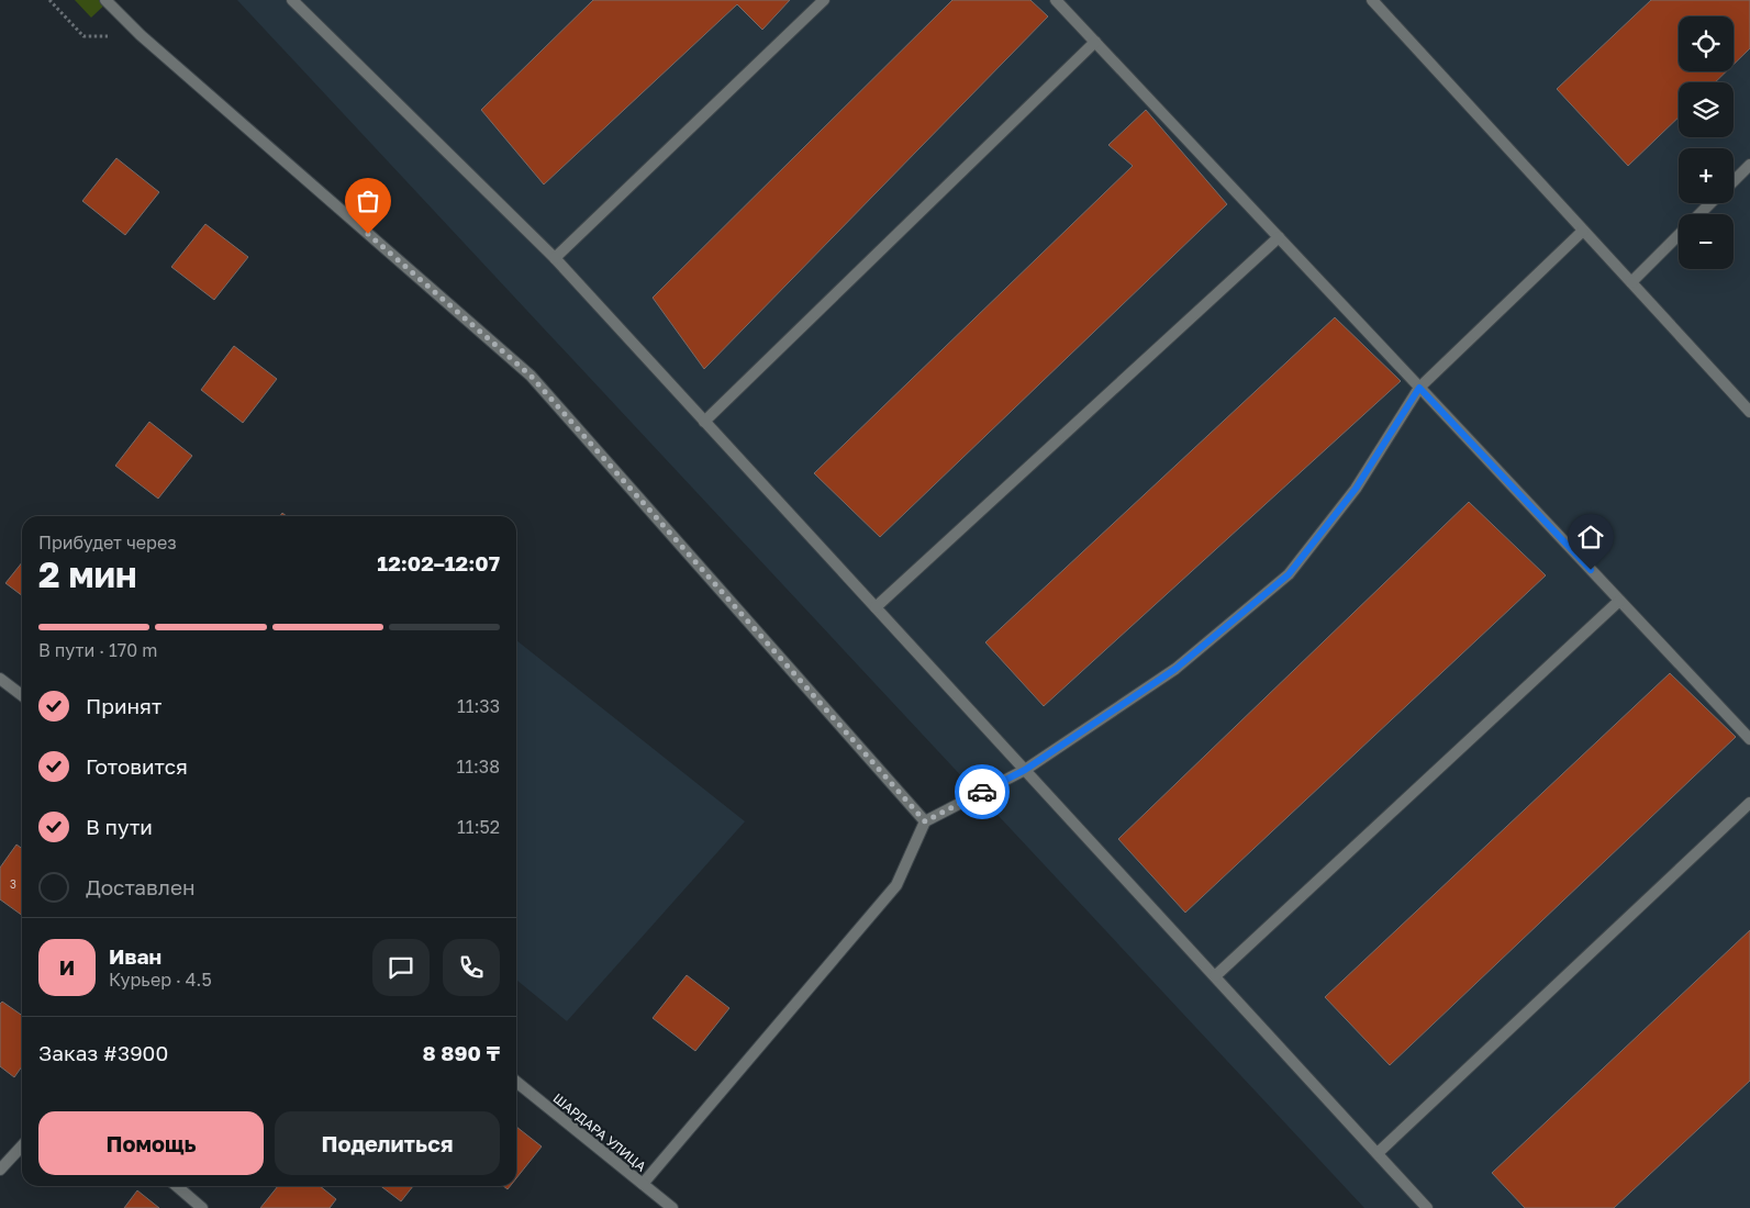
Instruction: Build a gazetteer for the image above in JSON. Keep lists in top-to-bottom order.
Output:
{
  "streets": {
    "street": ["ШАРДАРА УЛИЦА"]
  },
  "house_numbers": ["3"],
  "page": {
    "map_buttons": ["+", "−"],
    "heading": ["2 мин", "Прибудет через", "12:02–12:07"],
    "panel": [
      "Иван",
      "Курьер · 4.5",
      "Заказ #3900",
      "8 890 ₸"
    ],
    "bar": "В пути · 170 m",
    "list": [
      ["Принят", "11:33"],
      ["Готовится", "11:38"],
      ["В пути", "11:52"],
      "Доставлен"
    ],
    "round": "И",
    "buttons": ["Помощь", "Поделиться"]
  }
}
